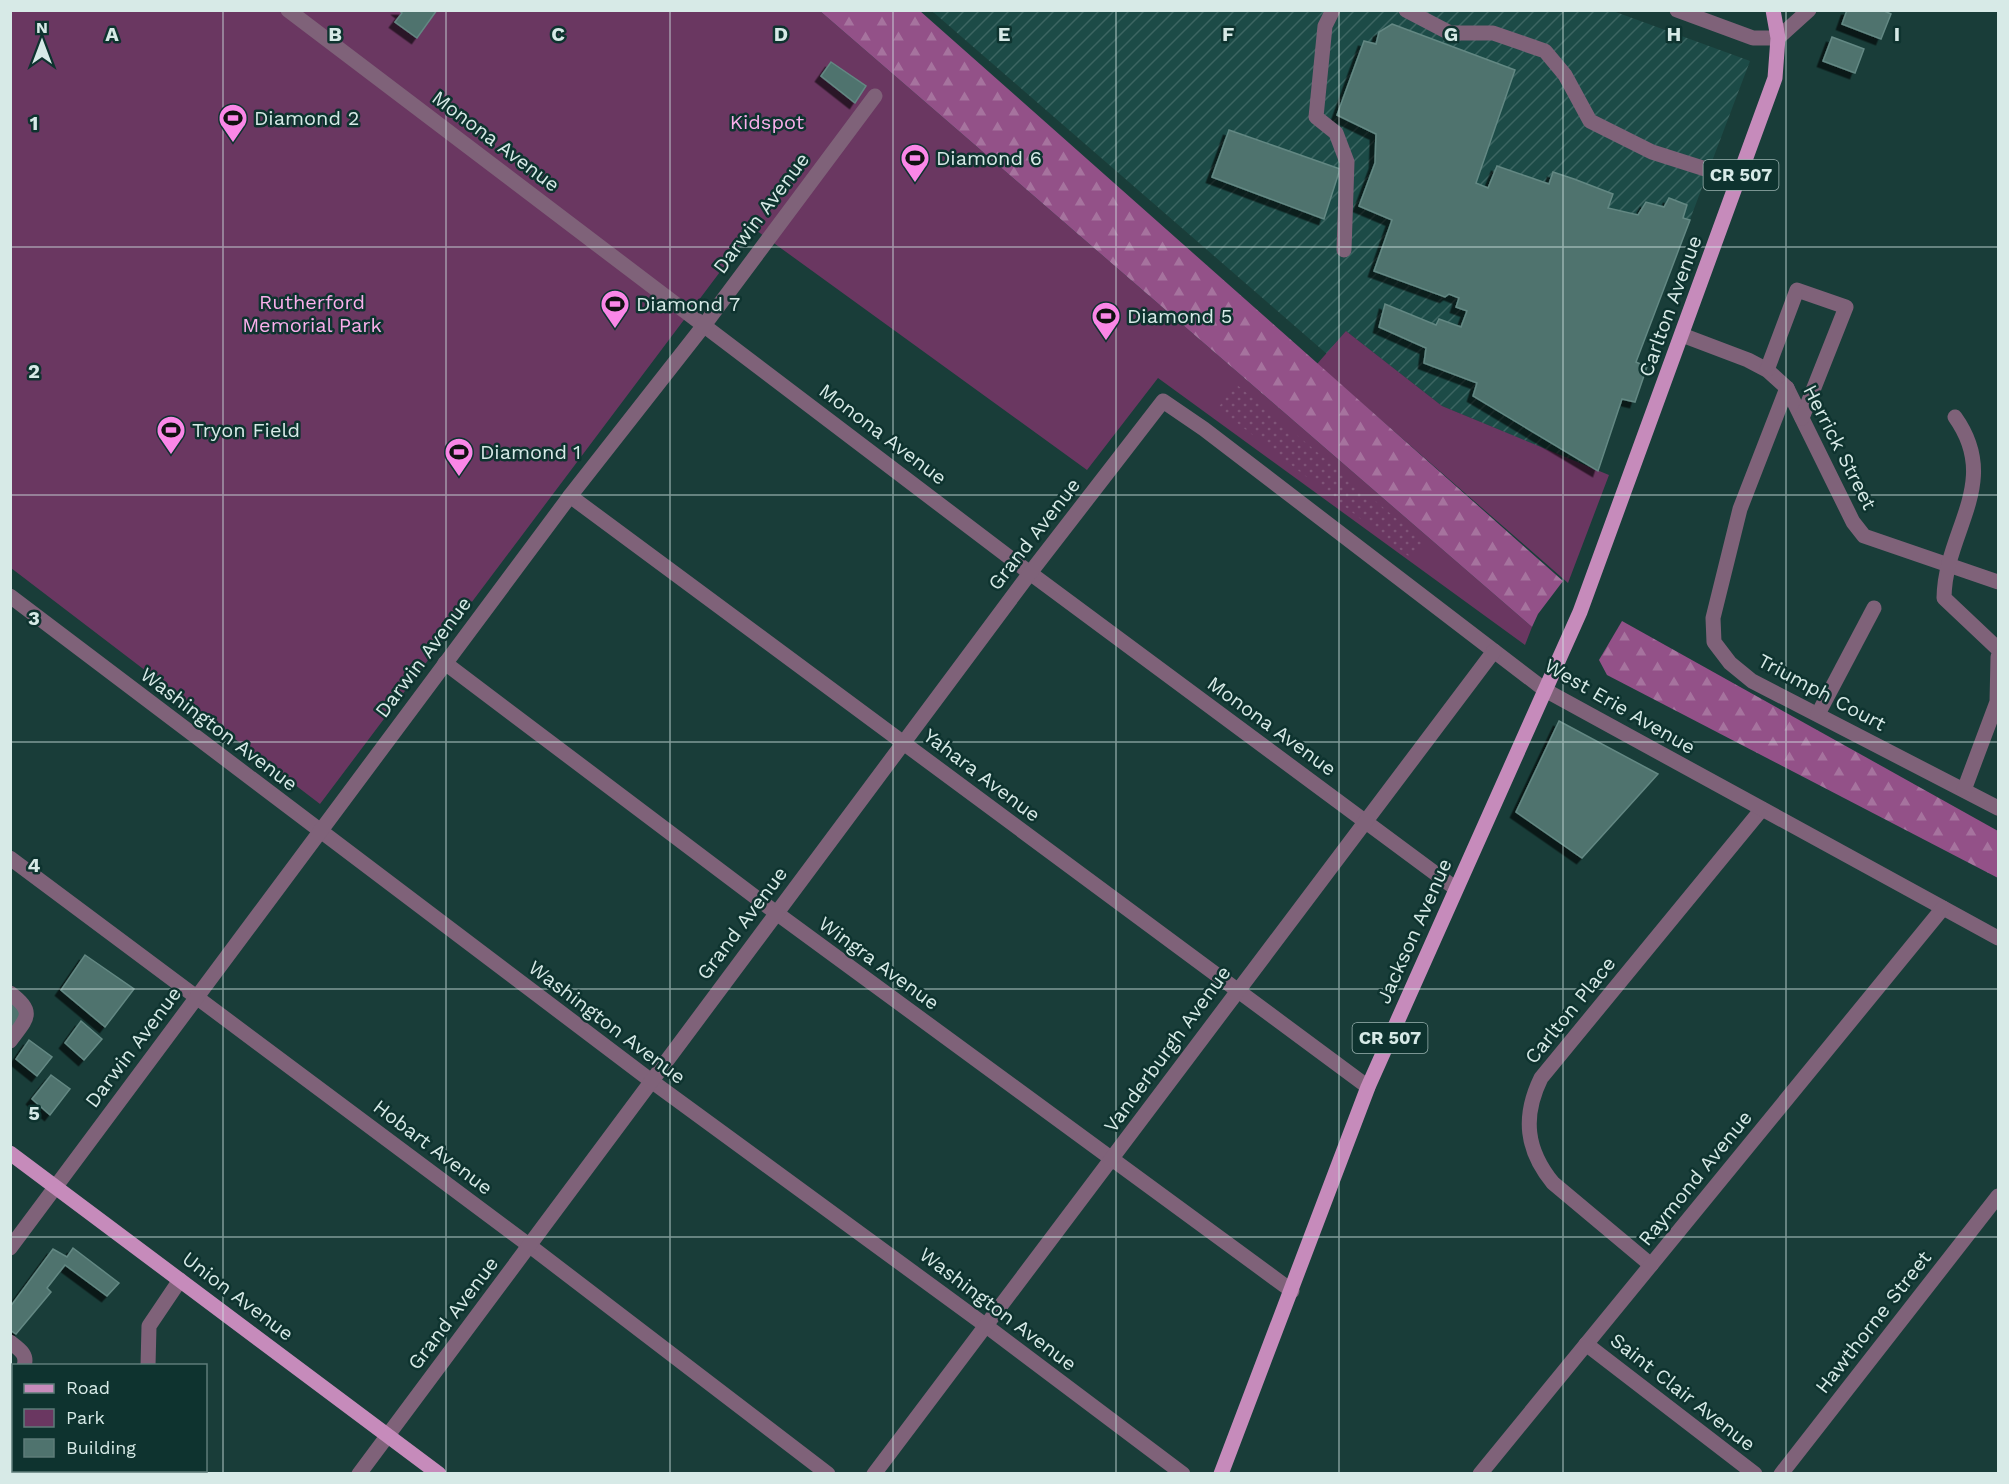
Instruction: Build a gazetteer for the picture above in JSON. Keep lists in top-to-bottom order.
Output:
{
  "streets": {
    "main road": [
      "CR 507",
      "Carlton Avenue",
      "Jackson Avenue",
      "Union Avenue"
    ],
    "street": [
      "Monona Avenue",
      "Darwin Avenue",
      "Herrick Street",
      "Grand Avenue",
      "Triumph Court",
      "West Erie Avenue",
      "Washington Avenue",
      "Yahara Avenue",
      "Wingra Avenue",
      "Carlton Place",
      "Vanderburgh Avenue",
      "Hobart Avenue",
      "Raymond Avenue",
      "Hawthorne Street",
      "Saint Clair Avenue"
    ]
  },
  "crossings": [
    ["Monona Avenue", "Darwin Avenue"],
    ["Monona Avenue", "Grand Avenue"],
    ["Monona Avenue", "Jackson Avenue"],
    ["Monona Avenue", "Vanderburgh Avenue"],
    ["Darwin Avenue", "Washington Avenue"],
    ["Darwin Avenue", "Yahara Avenue"],
    ["Darwin Avenue", "Wingra Avenue"],
    ["Darwin Avenue", "Hobart Avenue"],
    ["Darwin Avenue", "Union Avenue"],
    ["Carlton Avenue", "Herrick Street"],
    ["Carlton Avenue", "Jackson Avenue"],
    ["Herrick Street", "Triumph Court"],
    ["Grand Avenue", "West Erie Avenue"],
    ["Grand Avenue", "Washington Avenue"],
    ["Grand Avenue", "Yahara Avenue"],
    ["Grand Avenue", "Wingra Avenue"],
    ["Grand Avenue", "Hobart Avenue"],
    ["Grand Avenue", "Union Avenue"],
    ["West Erie Avenue", "Jackson Avenue"],
    ["West Erie Avenue", "Carlton Place"],
    ["West Erie Avenue", "Vanderburgh Avenue"],
    ["West Erie Avenue", "Raymond Avenue"],
    ["Washington Avenue", "Vanderburgh Avenue"],
    ["Yahara Avenue", "Jackson Avenue"],
    ["Yahara Avenue", "Vanderburgh Avenue"],
    ["Jackson Avenue", "Wingra Avenue"],
    ["Wingra Avenue", "Vanderburgh Avenue"],
    ["Carlton Place", "Raymond Avenue"],
    ["Raymond Avenue", "Saint Clair Avenue"]
  ],
  "parks": ["Kidspot", "Rutherford Memorial Park"],
  "places": {
    "sports": [
      "Diamond 2",
      "Diamond 6",
      "Diamond 7",
      "Diamond 5",
      "Tryon Field",
      "Diamond 1"
    ]
  },
  "legend": ["Road", "Park", "Building"],
  "north": "top",
  "grid": {
    "columns": [
      "A",
      "B",
      "C",
      "D",
      "E",
      "F",
      "G",
      "H",
      "I"
    ],
    "rows": [
      "1",
      "2",
      "3",
      "4",
      "5"
    ]
  }
}
